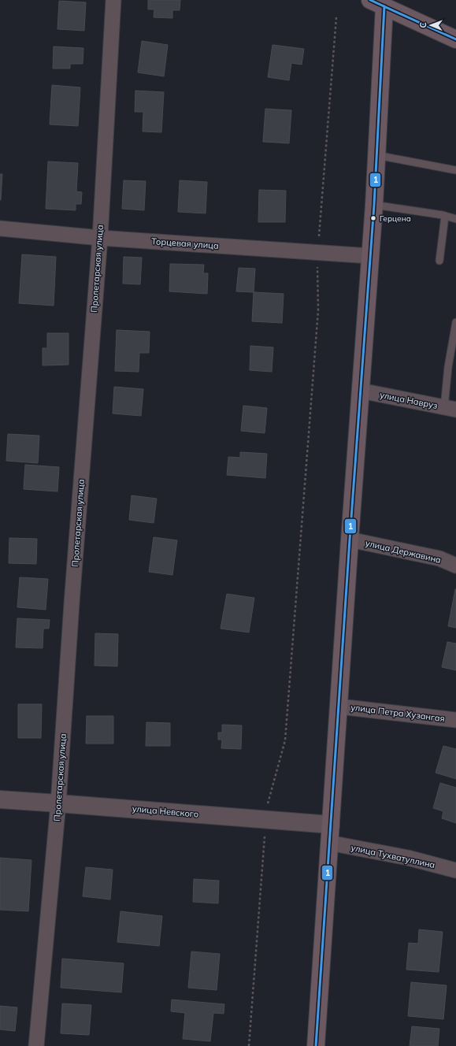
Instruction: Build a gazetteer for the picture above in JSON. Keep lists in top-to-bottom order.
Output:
{
  "streets": {
    "street": [
      "Торцевая улица",
      "Пролетарская улица",
      "улица Навруз",
      "улица Державина",
      "улица Петра Хузангая",
      "улица Невского",
      "улица Тухватуллина"
    ]
  },
  "crossings": [
    ["Торцевая улица", "Пролетарская улица"],
    ["Пролетарская улица", "улица Невского"]
  ],
  "places": ["Герцена"],
  "lines": ["transit line 1"],
  "north": "left"
}
